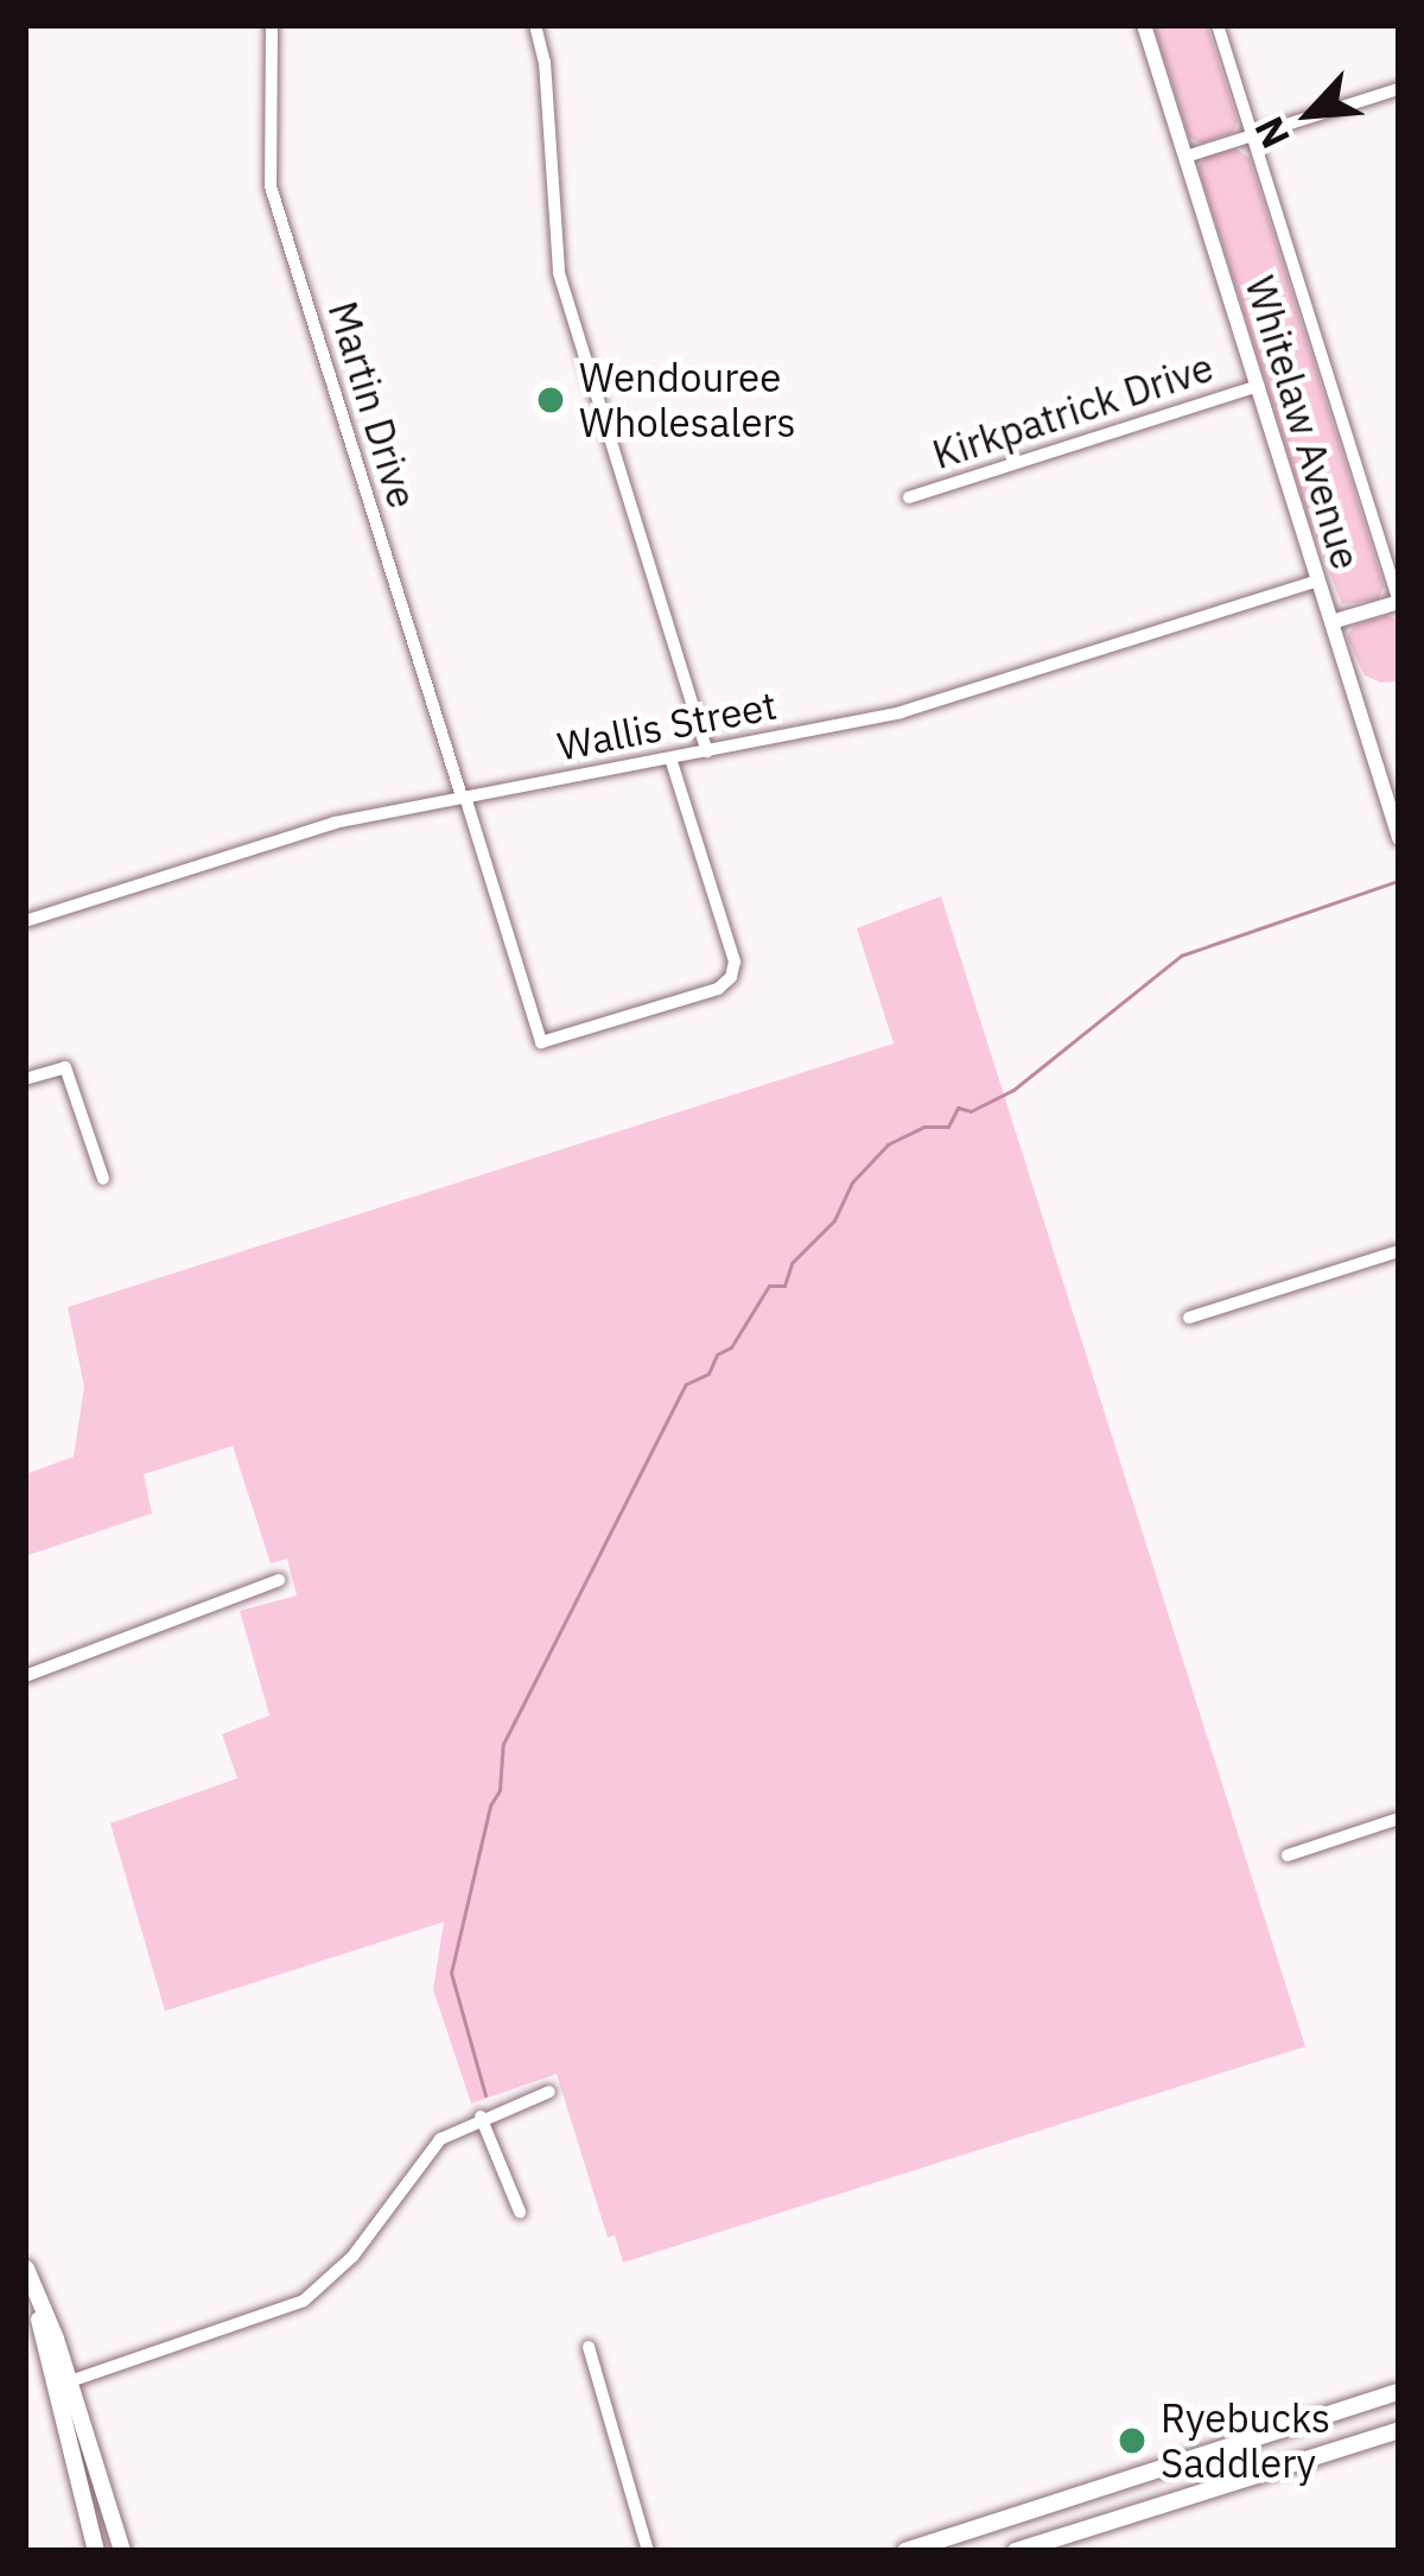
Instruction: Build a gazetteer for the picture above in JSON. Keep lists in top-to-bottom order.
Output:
{
  "streets": {
    "street": [
      "Martin Drive",
      "Kirkpatrick Drive",
      "Whitelaw Avenue",
      "Wallis Street"
    ]
  },
  "crossings": [
    ["Martin Drive", "Wallis Street"],
    ["Kirkpatrick Drive", "Whitelaw Avenue"],
    ["Whitelaw Avenue", "Wallis Street"]
  ],
  "places": ["Wendouree Wholesalers", "Ryebucks Saddlery"],
  "north": "bottom left"
}
